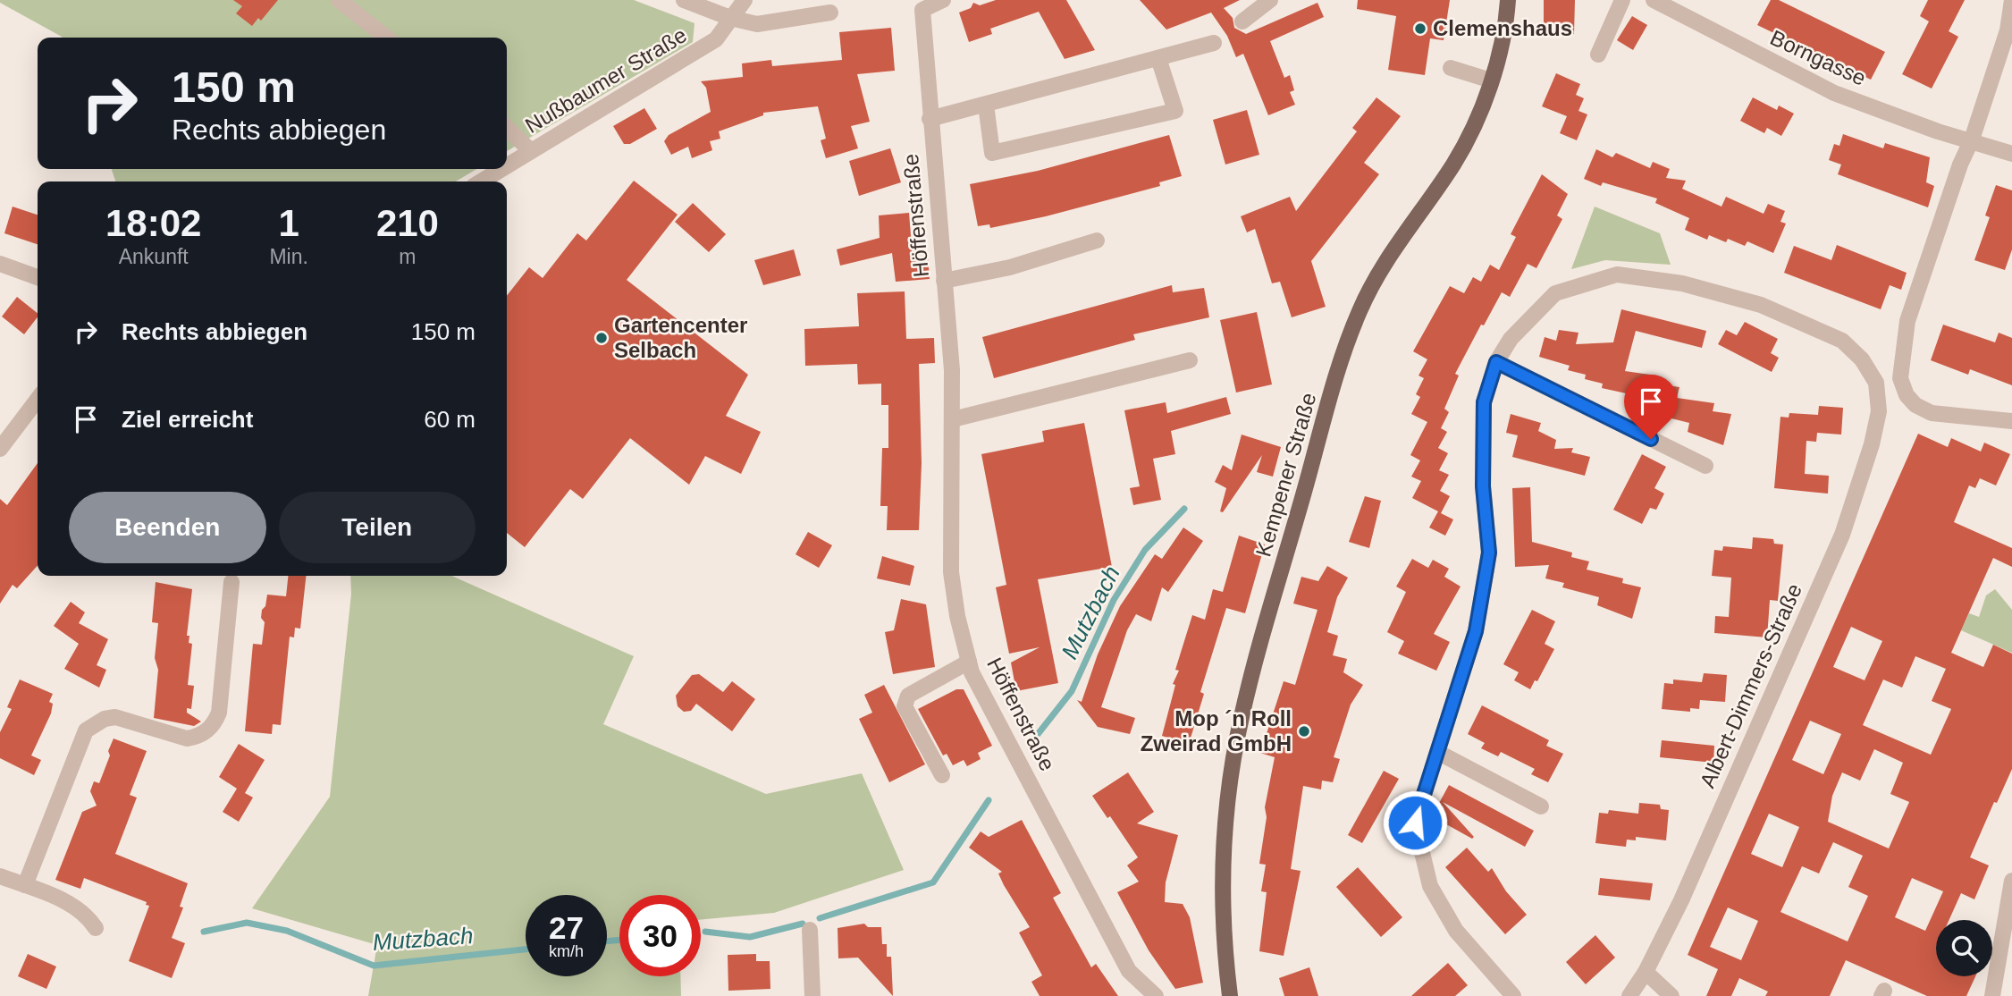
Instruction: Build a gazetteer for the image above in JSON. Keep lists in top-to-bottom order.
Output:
{
  "streets": {
    "main road": ["Kempener Straße"],
    "street": [
      "Borngasse",
      "Nußbaumer Straße",
      "Höffenstraße",
      "Albert-Dimmers-Straße"
    ]
  },
  "water": ["Mutzbach"],
  "places": ["Clemenshaus", "Gartencenter Selbach", "Mop ´n Roll Zweirad GmbH"],
  "page": {
    "turn": ["150 m", "Rechts abbiegen"],
    "eta": [
      "18:02",
      "Ankunft",
      "1",
      "Min.",
      "210",
      "m"
    ],
    "list": [
      {
        "name": "Rechts abbiegen",
        "value": "150 m"
      },
      {
        "name": "Ziel erreicht",
        "value": "60 m"
      }
    ],
    "buttons": ["Beenden", "Teilen"],
    "speed": "27 km/h",
    "limit": "30"
  }
}
